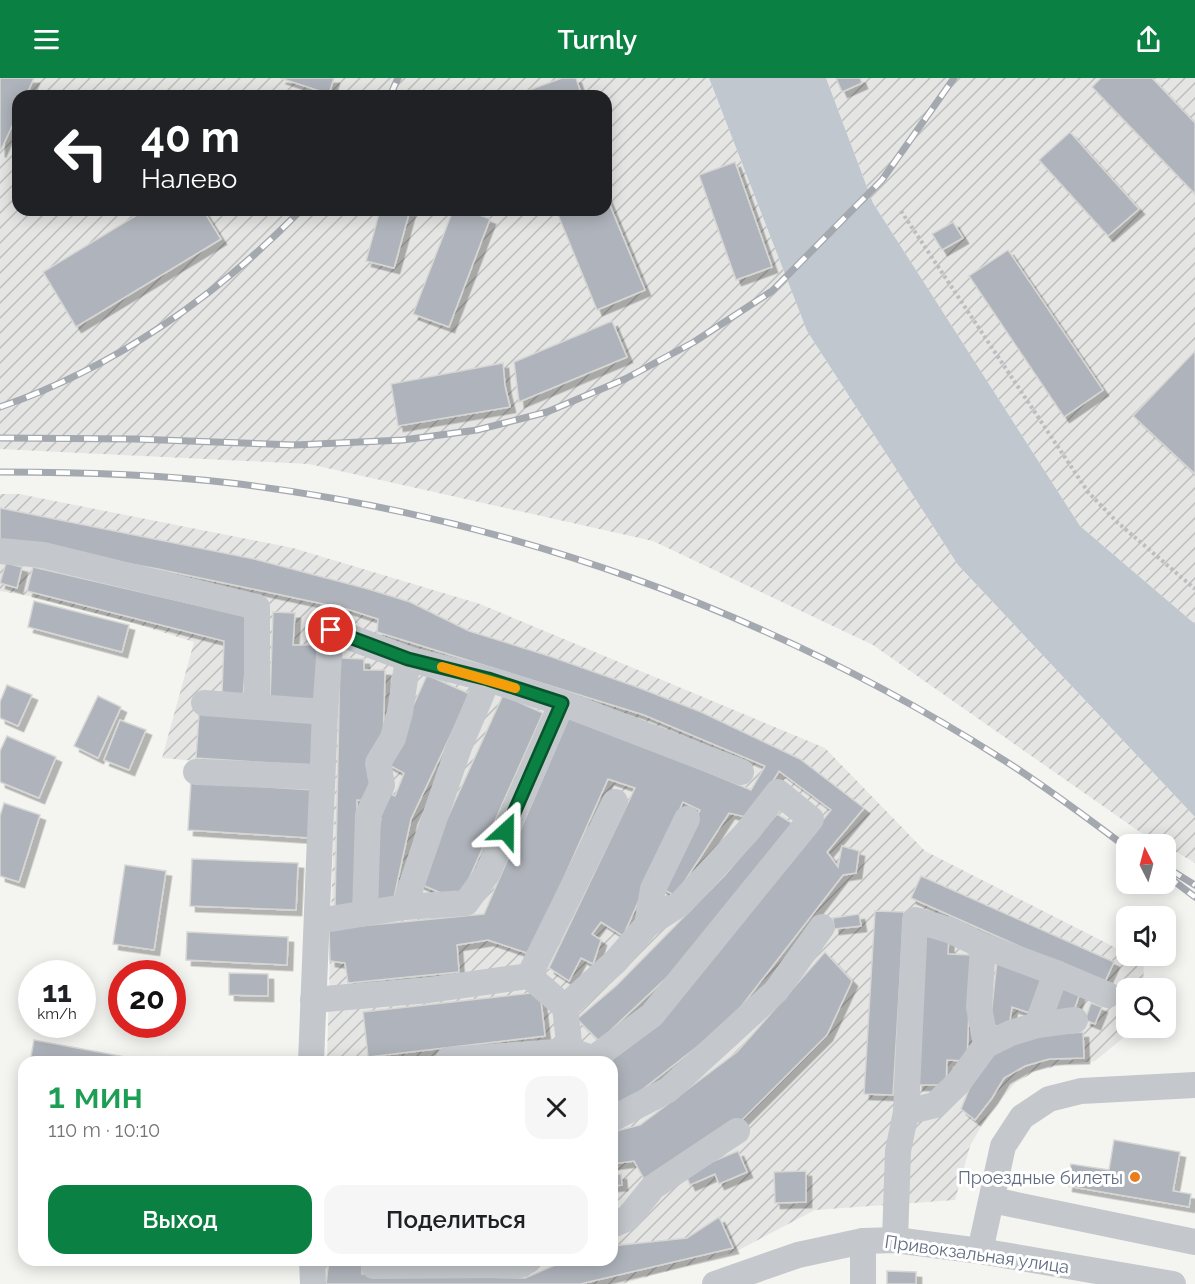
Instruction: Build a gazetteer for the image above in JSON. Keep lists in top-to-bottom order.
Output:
{
  "streets": {
    "street": ["Привокзальная улица"]
  },
  "places": ["Проездные билеты"],
  "north": "top",
  "page": {
    "header": "Turnly",
    "turn": ["40 m", "Налево"],
    "speed": "11 km/h",
    "limit": "20",
    "heading": ["1 мин", "110 m · 10:10"],
    "buttons": ["Выход", "Поделиться"]
  }
}
